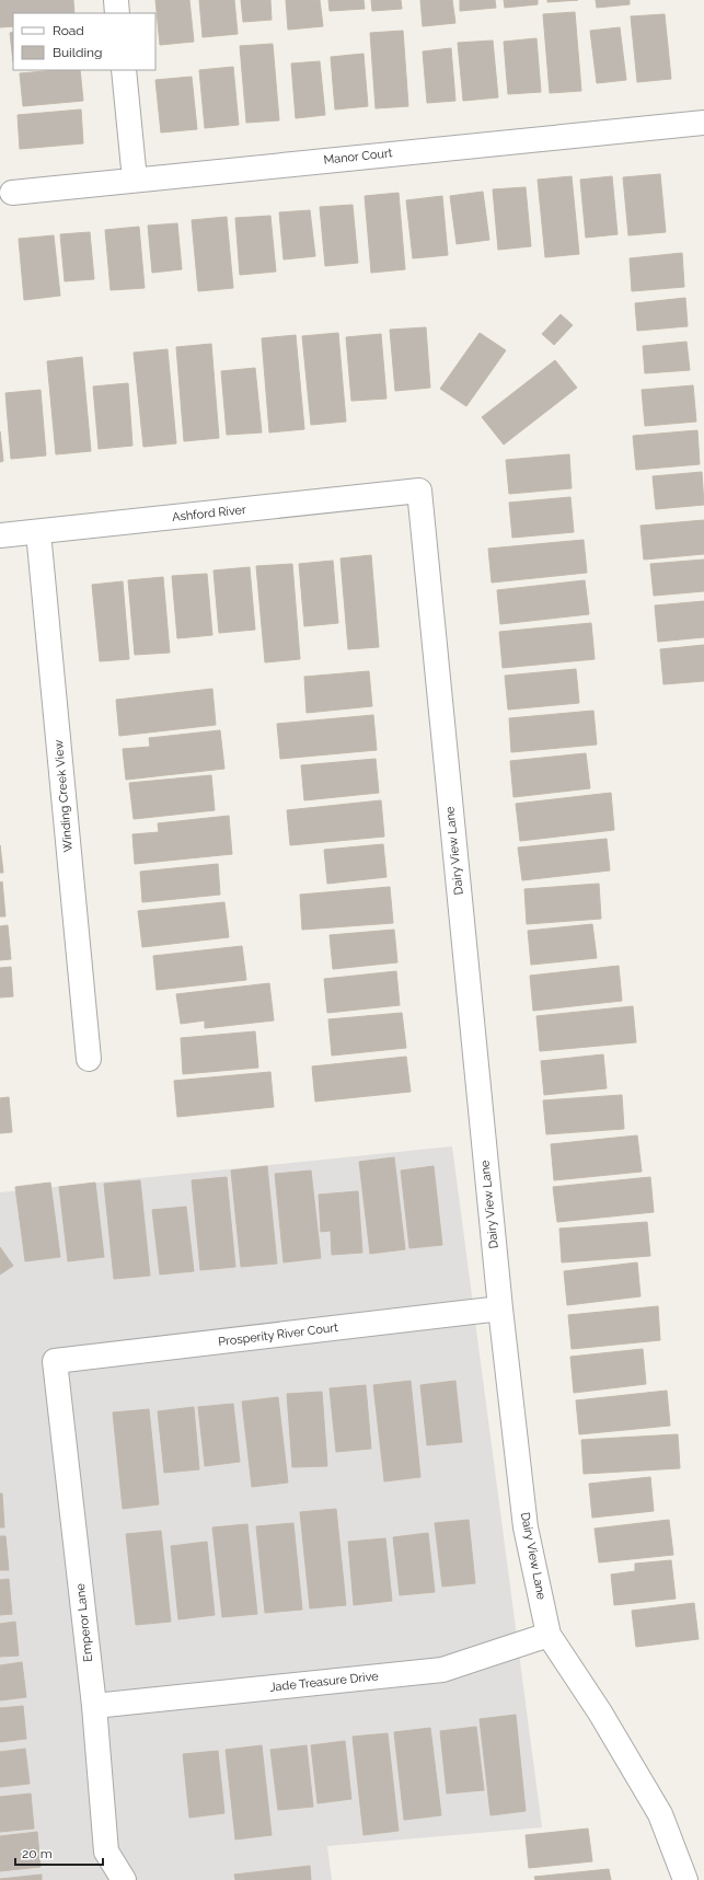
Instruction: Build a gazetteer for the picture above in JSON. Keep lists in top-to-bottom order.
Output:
{
  "streets": {
    "street": [
      "Manor Court",
      "Ashford River",
      "Winding Creek View",
      "Dairy View Lane",
      "Prosperity River Court",
      "Emperor Lane",
      "Jade Treasure Drive"
    ]
  },
  "crossings": [
    ["Ashford River", "Winding Creek View"],
    ["Ashford River", "Dairy View Lane"],
    ["Dairy View Lane", "Prosperity River Court"],
    ["Dairy View Lane", "Jade Treasure Drive"],
    ["Prosperity River Court", "Emperor Lane"],
    ["Emperor Lane", "Jade Treasure Drive"]
  ],
  "legend": ["Road", "Building"],
  "scale_bar": "20 m"
}
